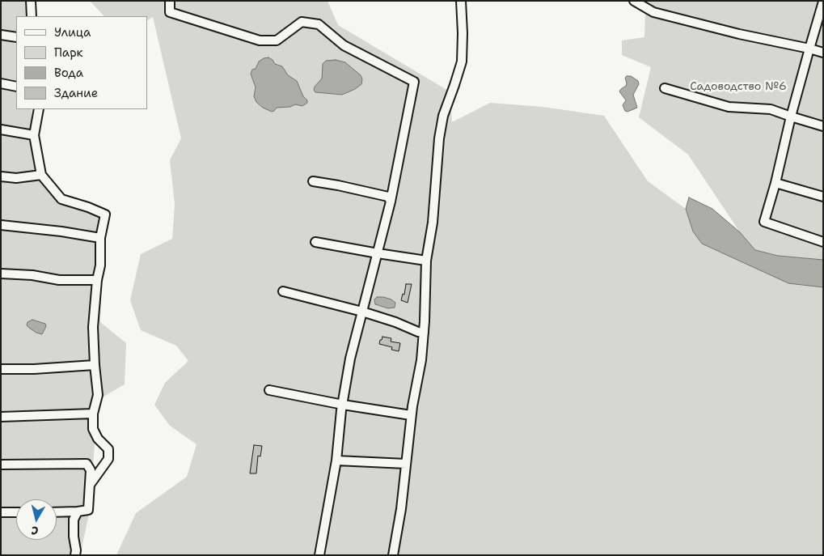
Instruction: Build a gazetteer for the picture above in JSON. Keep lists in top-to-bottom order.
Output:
{
  "parks": ["Садоводство №6"],
  "legend": [
    "Улица",
    "Парк",
    "Вода",
    "Здание"
  ],
  "north": "bottom"
}
